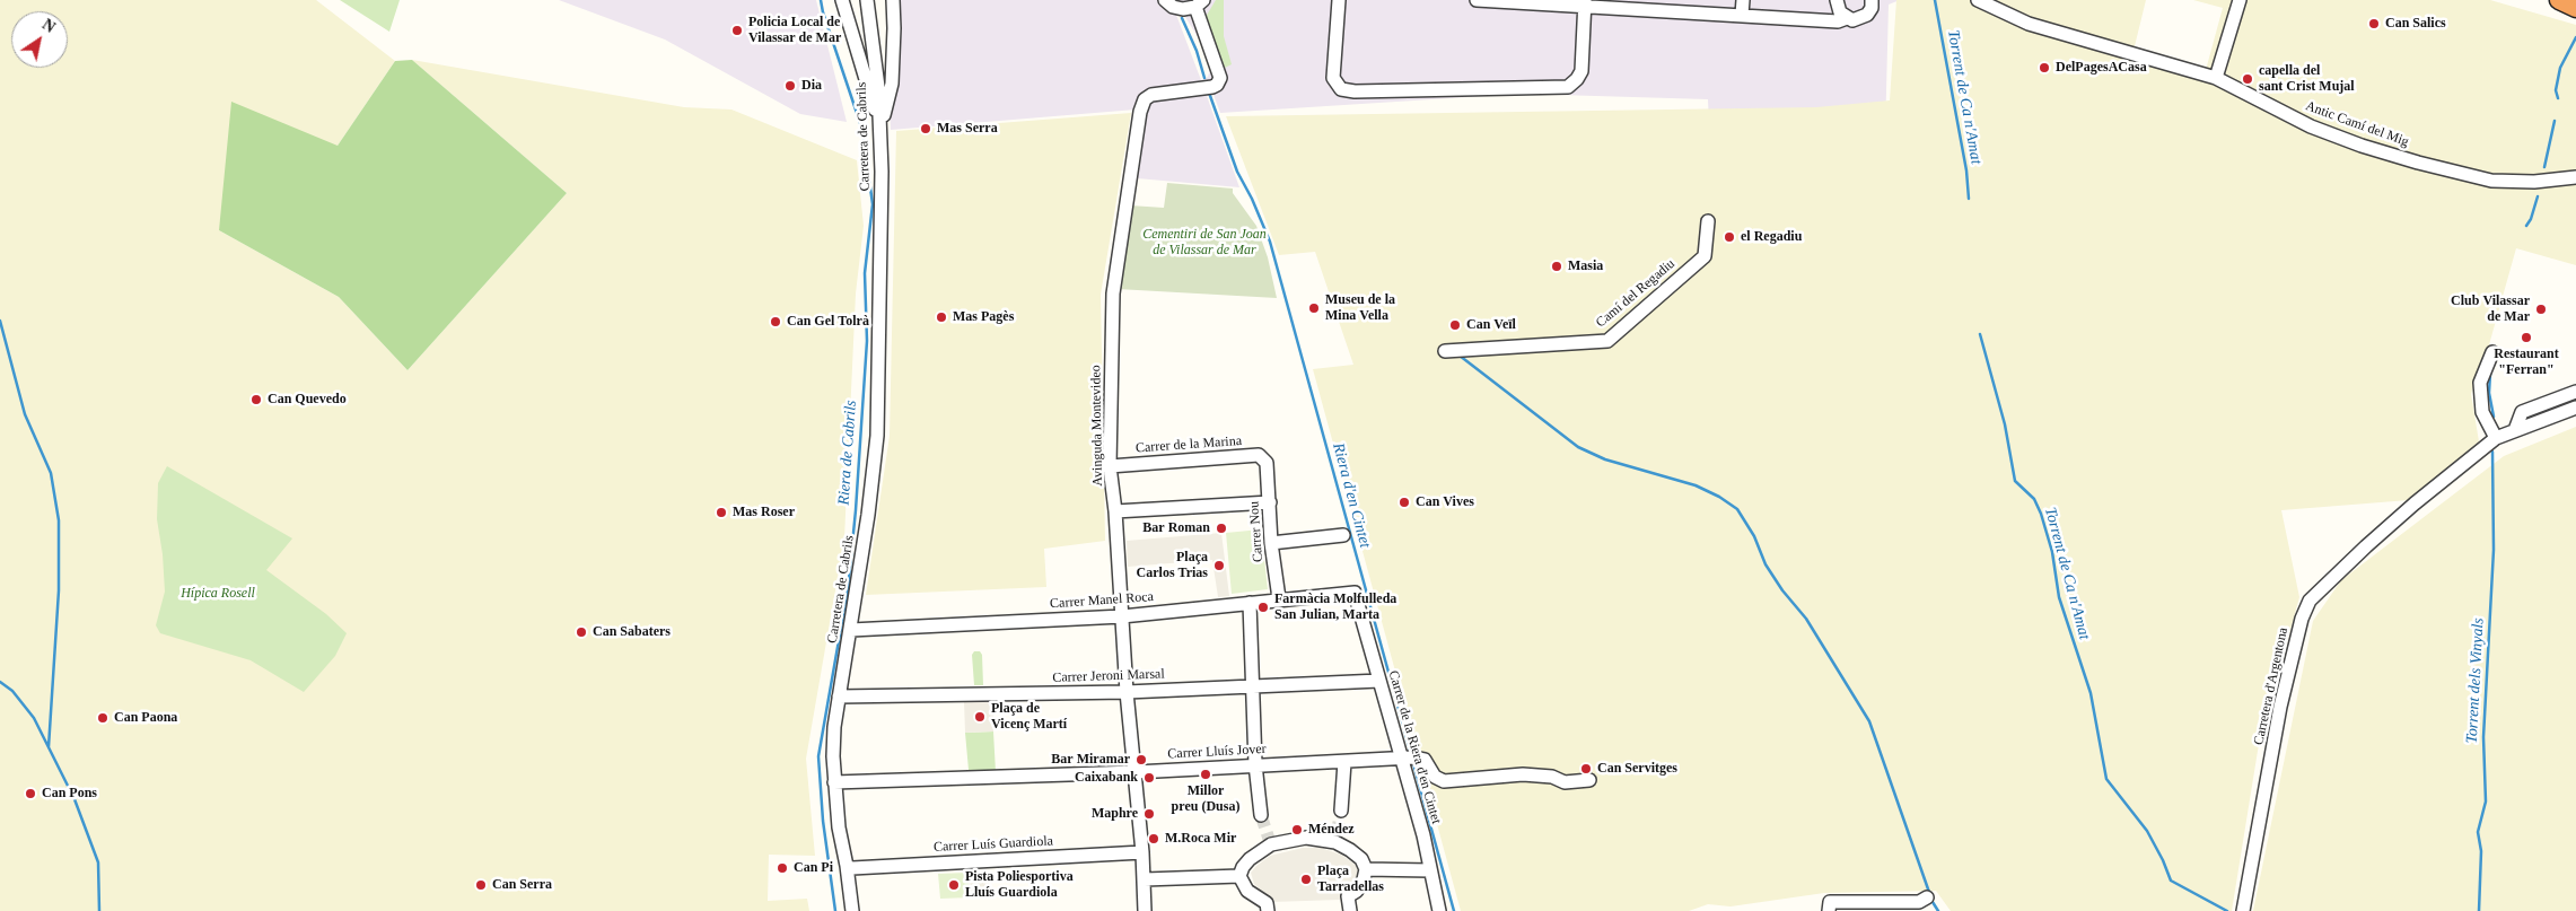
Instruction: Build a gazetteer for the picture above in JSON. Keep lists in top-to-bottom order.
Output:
{
  "streets": {
    "street": [
      "Antic Camí del Mig",
      "Carretera de Cabrils",
      "Camí del Regadiu",
      "Avinguda Montevideo",
      "Carrer de la Marina",
      "Carrer Nou",
      "Carrer Manel Roca",
      "Carrer Jeroni Marsal",
      "Carretera d'Argentona",
      "Carrer de la Riera d'en Cintet",
      "Carrer Lluís Jover",
      "Carrer Luís Guardiola"
    ]
  },
  "crossings": [
    ["Carretera de Cabrils", "Carrer Manel Roca"],
    ["Carretera de Cabrils", "Carrer Jeroni Marsal"],
    ["Carretera de Cabrils", "Carrer Lluís Jover"],
    ["Carretera de Cabrils", "Carrer Luís Guardiola"],
    ["Avinguda Montevideo", "Carrer de la Marina"],
    ["Avinguda Montevideo", "Carrer Manel Roca"],
    ["Avinguda Montevideo", "Carrer Jeroni Marsal"],
    ["Avinguda Montevideo", "Carrer Lluís Jover"],
    ["Avinguda Montevideo", "Carrer Luís Guardiola"],
    ["Carrer de la Marina", "Carrer Nou"],
    ["Carrer Nou", "Carrer Manel Roca"],
    ["Carrer Manel Roca", "Carrer de la Riera d'en Cintet"],
    ["Carrer Jeroni Marsal", "Carrer de la Riera d'en Cintet"],
    ["Carrer de la Riera d'en Cintet", "Carrer Lluís Jover"]
  ],
  "water": [
    "Torrent de Ca n'Amat",
    "Riera de Cabrils",
    "Riera d'en Cintet",
    "Torrent dels Vinyals"
  ],
  "parks": ["Cementiri de San Joan de Vilassar de Mar", "Hípica Rosell"],
  "places": [
    "Can Salics",
    "Policia Local de Vilassar de Mar",
    "DelPagesACasa",
    "capella del sant Crist Mujal",
    "Dia",
    "Mas Serra",
    "el Regadiu",
    "Masia",
    "Museu de la Mina Vella",
    "Club Vilassar de Mar",
    "Mas Pagès",
    "Can Gel Tolrà",
    "Can Veïl",
    "Restaurant \"Ferran\"",
    "Can Quevedo",
    "Can Vives",
    "Mas Roser",
    "Bar Roman",
    "Plaça Carlos Trias",
    "Farmàcia Molfulleda San Julian, Marta",
    "Can Sabaters",
    "Plaça de Vicenç Martí",
    "Can Paona",
    "Bar Miramar",
    "Can Servitges",
    "Millor preu (Dusa)",
    "Caixabank",
    "Can Pons",
    "Maphre",
    "Méndez",
    "M.Roca Mir",
    "Can Pi",
    "Plaça Tarradellas",
    "Can Serra",
    "Pista Poliesportiva Lluís Guardiola"
  ],
  "north": "top right"
}
